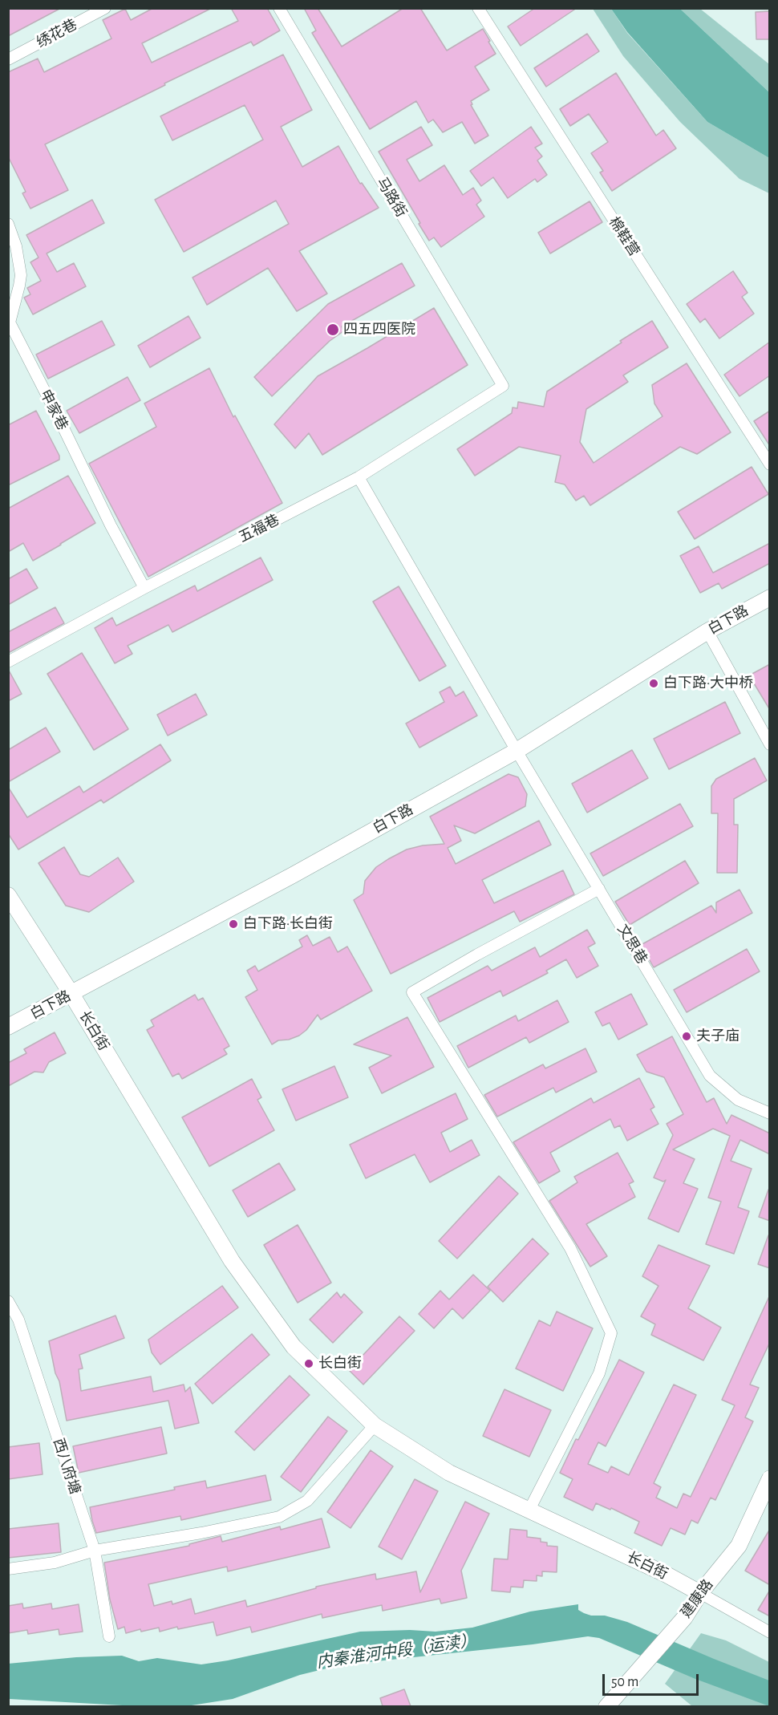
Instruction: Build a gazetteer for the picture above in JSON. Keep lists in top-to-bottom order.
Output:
{
  "streets": {
    "main road": ["白下路", "长白街", "建康路"],
    "street": [
      "绣花巷",
      "马路街",
      "棉鞋营",
      "申家巷",
      "五福巷",
      "文思巷",
      "西八府塘"
    ]
  },
  "crossings": [
    ["马路街", "五福巷"],
    ["申家巷", "五福巷"],
    ["五福巷", "文思巷"],
    ["白下路", "文思巷"],
    ["白下路", "长白街"],
    ["长白街", "建康路"]
  ],
  "water": ["内秦淮河中段（运渎）"],
  "places": [
    "四五四医院",
    "白下路·大中桥",
    "白下路·长白街",
    "夫子庙",
    "长白街"
  ],
  "scale_bar": "50 m"
}
